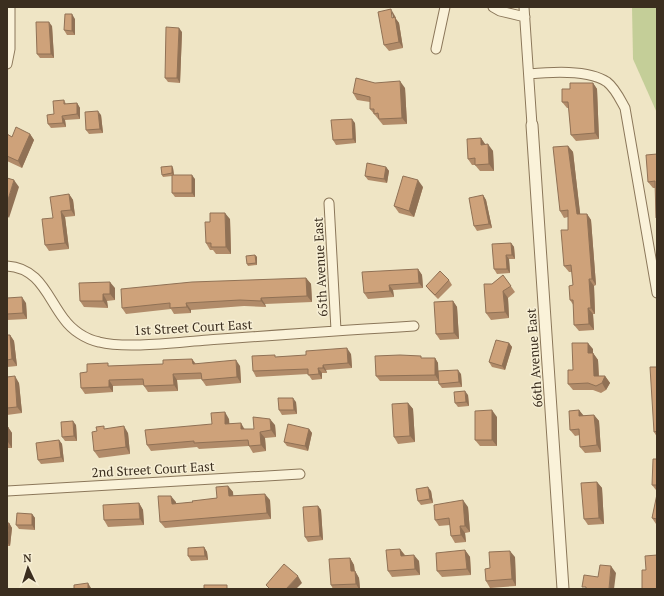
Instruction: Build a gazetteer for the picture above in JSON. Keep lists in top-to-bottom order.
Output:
{
  "streets": {
    "street": [
      "65th Avenue East",
      "1st Street Court East",
      "66th Avenue East",
      "2nd Street Court East"
    ]
  },
  "crossings": [
    ["65th Avenue East", "1st Street Court East"]
  ],
  "north": "top"
}
